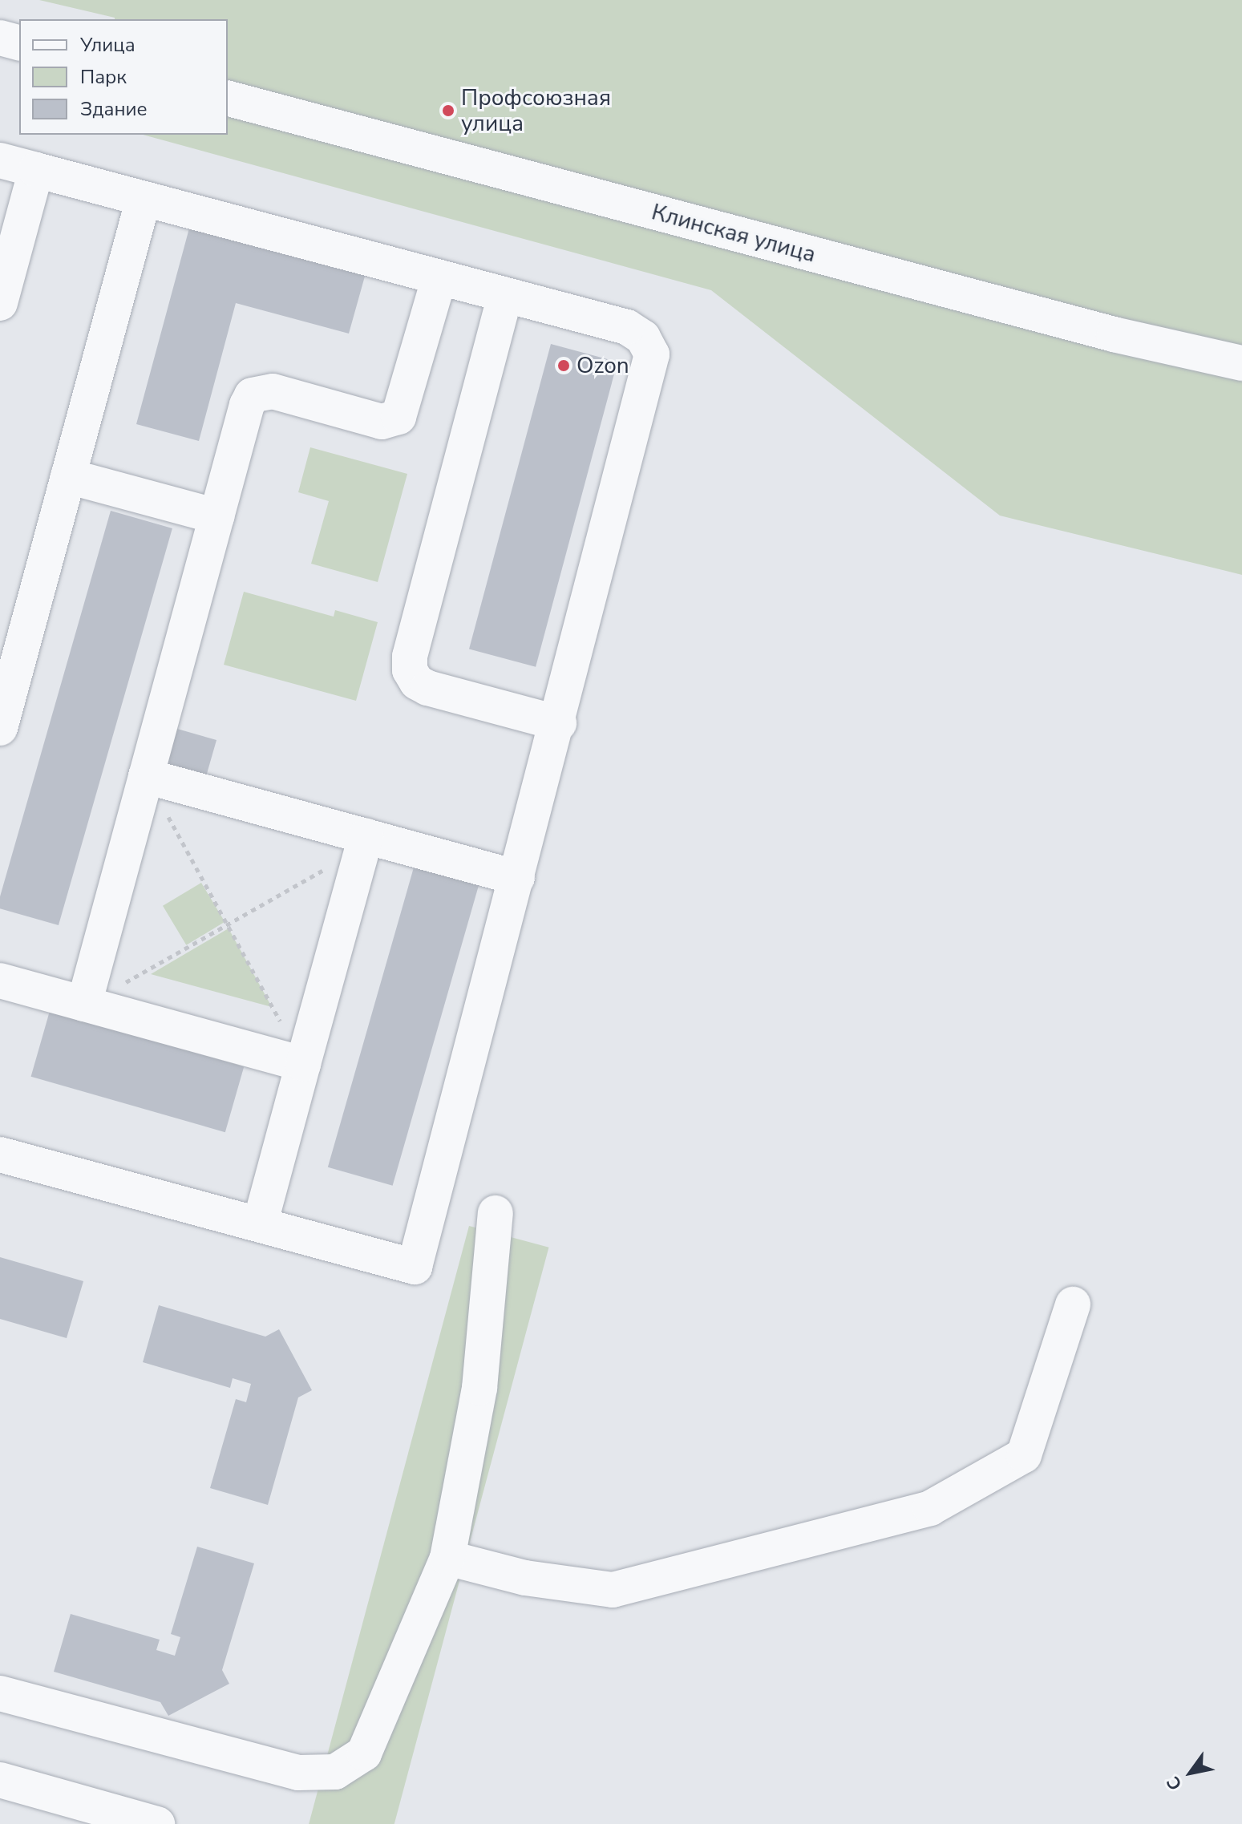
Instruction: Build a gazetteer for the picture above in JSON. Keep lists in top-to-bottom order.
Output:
{
  "streets": {
    "street": ["Клинская улица"]
  },
  "places": ["Профсоюзная улица", "Ozon"],
  "legend": ["Улица", "Парк", "Здание"],
  "north": "bottom left"
}
